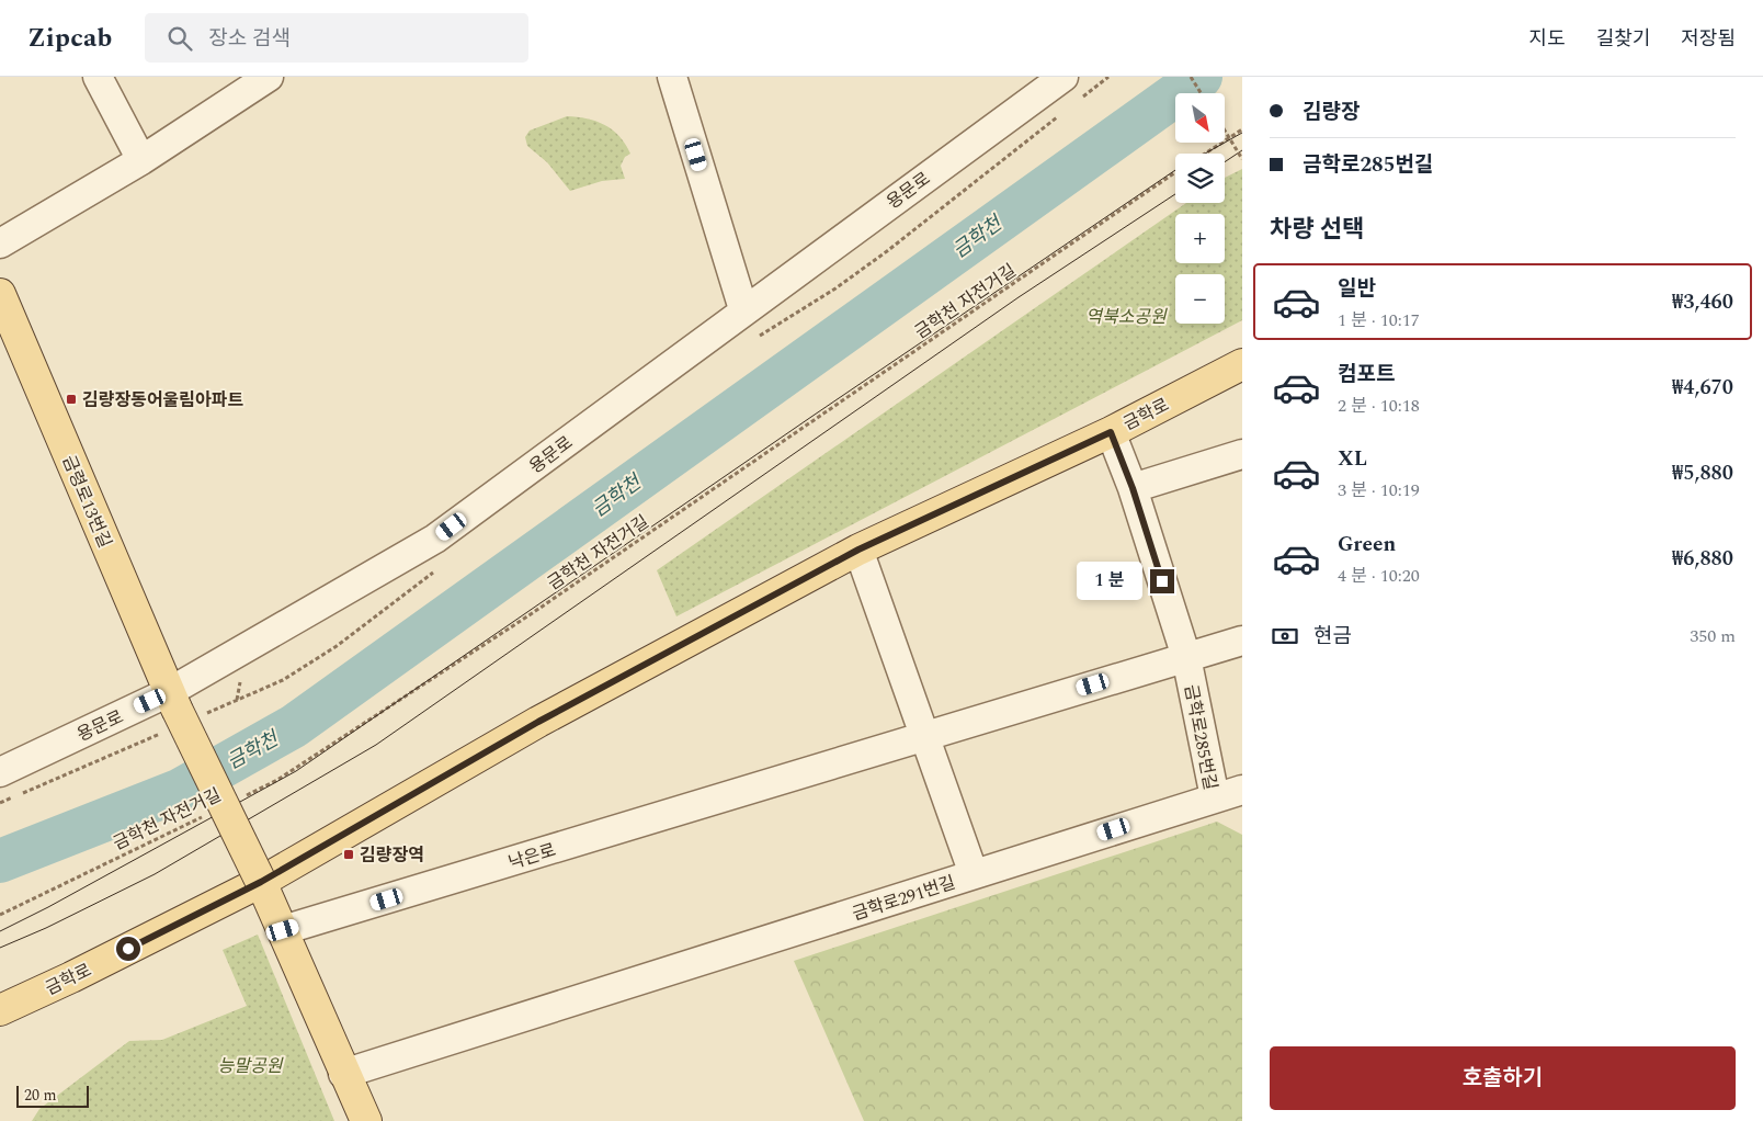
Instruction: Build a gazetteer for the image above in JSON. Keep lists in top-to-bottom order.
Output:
{
  "streets": {
    "main road": ["금학로", "금령로13번길"],
    "street": [
      "용문로",
      "금학로285번길",
      "낙은로",
      "금학로291번길"
    ],
    "path": ["금학천 자전거길"]
  },
  "crossings": [
    ["용문로", "금령로13번길"],
    ["금학로", "금령로13번길"],
    ["금학로", "금학로285번길"],
    ["금학로", "금학로291번길"],
    ["금학로285번길", "금학로291번길"],
    ["낙은로", "금학로291번길"]
  ],
  "water": ["금학천"],
  "parks": ["역북소공원", "능말공원"],
  "places": {
    "transit": ["김량장동어울림아파트", "김량장역"]
  },
  "scale_bar": "20 m",
  "north": "bottom right",
  "page": {
    "header": "Zipcab",
    "search": "장소 검색",
    "nav": ["지도", "길찾기", "저장됨"],
    "banner": ["김량장", "금학로285번길"],
    "map_buttons": ["+", "−"],
    "heading": "차량 선택",
    "list": [
      {
        "name": "일반",
        "note": "1 분 · 10:17",
        "value": "₩3,460"
      },
      {
        "name": "컴포트",
        "note": "2 분 · 10:18",
        "value": "₩4,670"
      },
      {
        "name": "XL",
        "note": "3 분 · 10:19",
        "value": "₩5,880"
      },
      {
        "name": "Green",
        "note": "4 분 · 10:20",
        "value": "₩6,880"
      }
    ],
    "bubble": "1 분",
    "pay": ["현금", "350 m"],
    "buttons": "호출하기",
    "scale": "20 m"
  }
}
